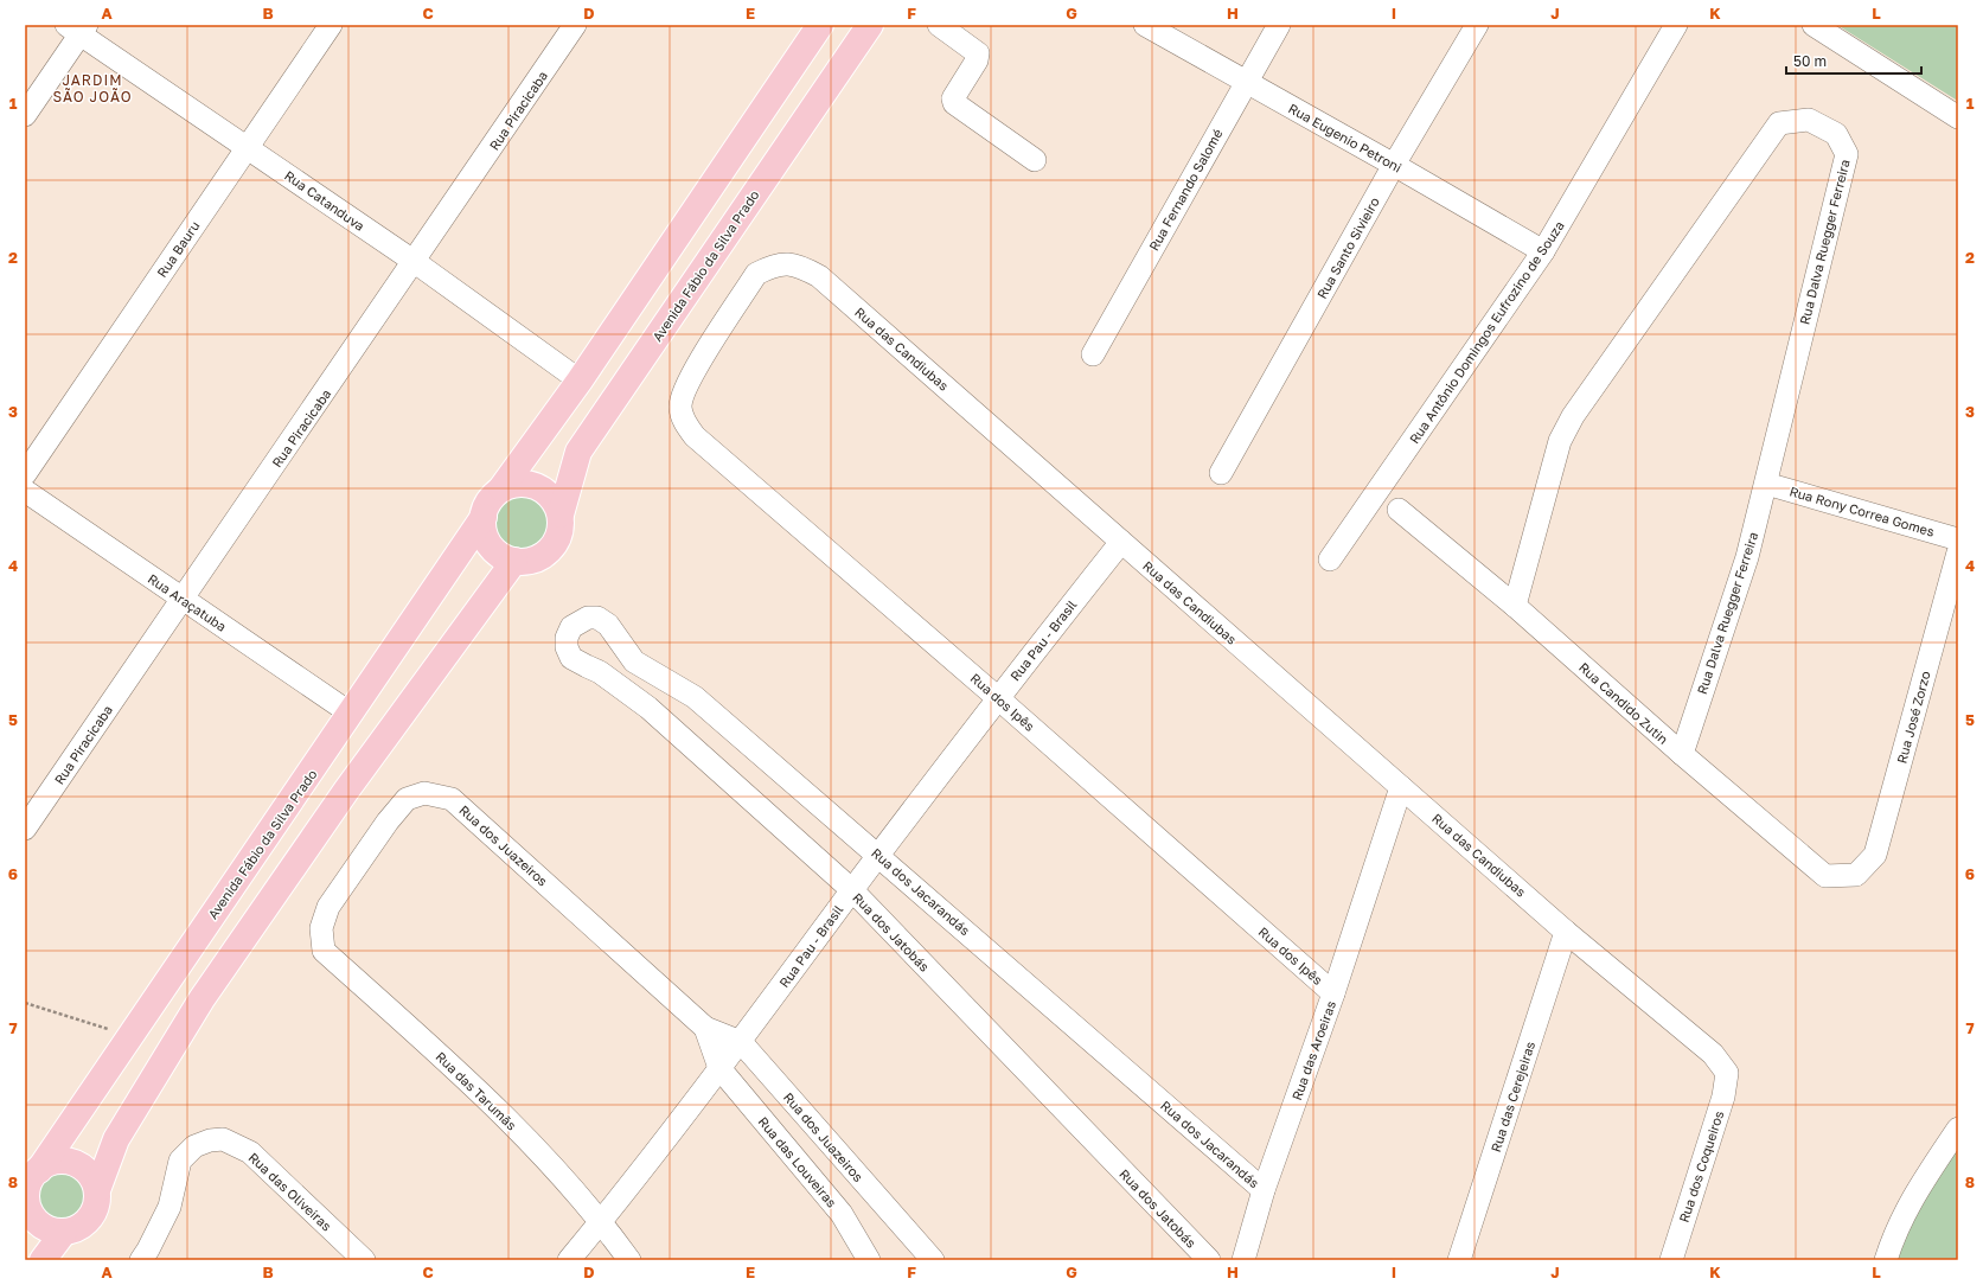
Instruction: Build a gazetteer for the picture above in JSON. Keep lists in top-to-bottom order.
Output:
{
  "streets": {
    "main road": ["Avenida Fábio da Silva Prado"],
    "street": [
      "Rua Piracicaba",
      "Rua Eugenio Petroni",
      "Rua Fernando Salomé",
      "Rua Catanduva",
      "Rua Dalva Ruegger Ferreira",
      "Rua Santo Sivieiro",
      "Rua Bauru",
      "Rua Antônio Domingos Eufrozino de Souza",
      "Rua das Candiubas",
      "Rua Rony Correa Gomes",
      "Rua Araçatuba",
      "Rua Pau - Brasil",
      "Rua dos Ipês",
      "Rua Candido Zutin",
      "Rua José Zorzo",
      "Rua dos Juazeiros",
      "Rua dos Jacarandás",
      "Rua dos Jatobás",
      "Rua das Aroeiras",
      "Rua das Tarumãs",
      "Rua das Cerejeiras",
      "Rua das Louveiras",
      "Rua dos Coqueiros",
      "Rua das Oliveiras"
    ]
  },
  "crossings": [
    ["Rua Piracicaba", "Rua Catanduva"],
    ["Rua Piracicaba", "Rua Araçatuba"],
    ["Rua Eugenio Petroni", "Rua Fernando Salomé"],
    ["Rua Eugenio Petroni", "Rua Santo Sivieiro"],
    ["Rua Eugenio Petroni", "Rua Antônio Domingos Eufrozino de Souza"],
    ["Rua Catanduva", "Rua Bauru"],
    ["Rua Dalva Ruegger Ferreira", "Rua Rony Correa Gomes"],
    ["Rua Dalva Ruegger Ferreira", "Rua Candido Zutin"],
    ["Avenida Fábio da Silva Prado", "Rua Araçatuba"],
    ["Rua das Candiubas", "Rua Pau - Brasil"],
    ["Rua das Candiubas", "Rua dos Ipês"],
    ["Rua das Candiubas", "Rua das Aroeiras"],
    ["Rua das Candiubas", "Rua das Cerejeiras"],
    ["Rua das Candiubas", "Rua dos Coqueiros"],
    ["Rua Pau - Brasil", "Rua dos Ipês"],
    ["Rua Pau - Brasil", "Rua dos Juazeiros"],
    ["Rua Pau - Brasil", "Rua dos Jacarandás"],
    ["Rua Pau - Brasil", "Rua dos Jatobás"],
    ["Rua Pau - Brasil", "Rua das Tarumãs"],
    ["Rua Pau - Brasil", "Rua das Louveiras"],
    ["Rua dos Ipês", "Rua das Aroeiras"],
    ["Rua Candido Zutin", "Rua José Zorzo"],
    ["Rua dos Juazeiros", "Rua das Tarumãs"],
    ["Rua dos Jacarandás", "Rua dos Jatobás"],
    ["Rua dos Jacarandás", "Rua das Aroeiras"]
  ],
  "districts": ["JARDIM SÃO JOÃO"],
  "scale_bar": "50 m",
  "grid": {
    "columns": [
      "A",
      "B",
      "C",
      "D",
      "E",
      "F",
      "G",
      "H",
      "I",
      "J",
      "K",
      "L"
    ],
    "rows": [
      "1",
      "2",
      "3",
      "4",
      "5",
      "6",
      "7",
      "8"
    ]
  }
}
